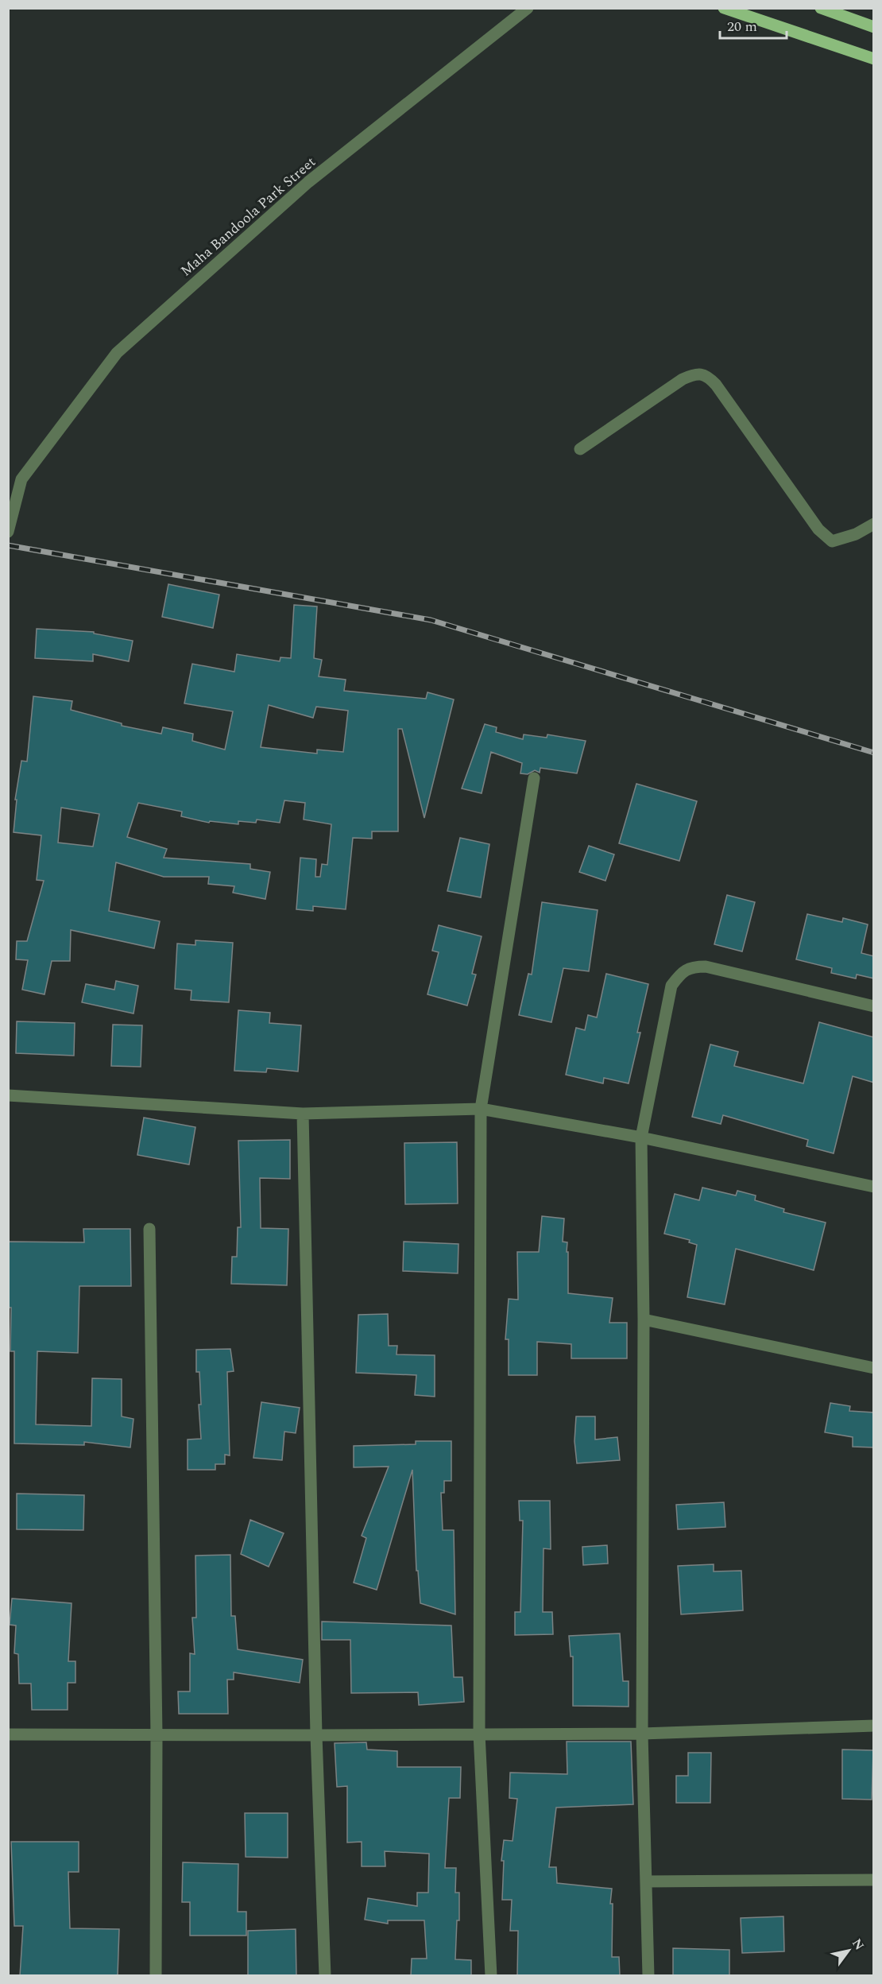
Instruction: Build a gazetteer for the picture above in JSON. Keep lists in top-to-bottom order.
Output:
{
  "streets": {
    "street": ["Maha Bandoola Park Street"]
  },
  "scale_bar": "20 m",
  "north": "top right"
}
